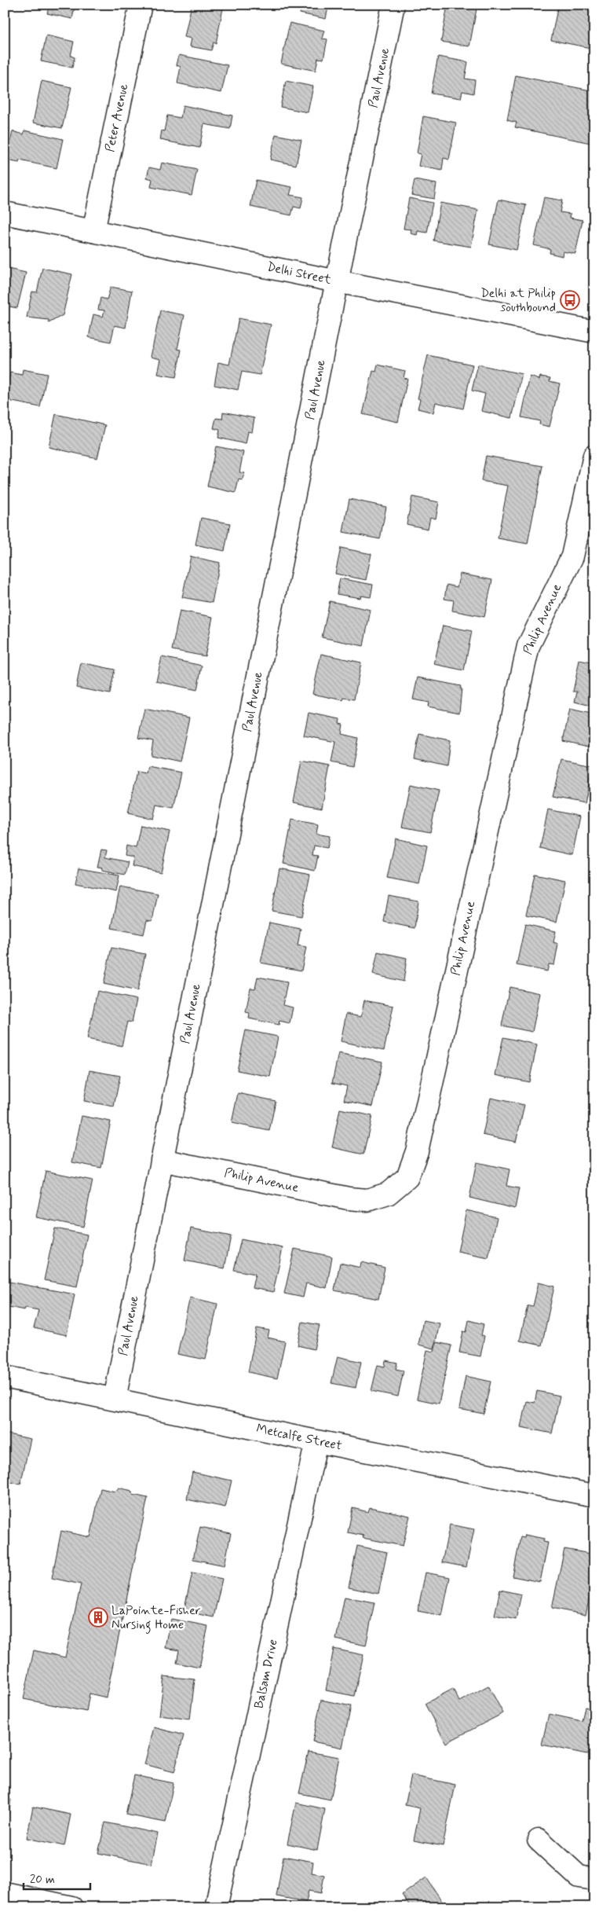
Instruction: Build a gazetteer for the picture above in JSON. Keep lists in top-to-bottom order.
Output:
{
  "streets": {
    "street": [
      "Paul Avenue",
      "Peter Avenue",
      "Delhi Street",
      "Philip Avenue",
      "Metcalfe Street",
      "Balsam Drive"
    ]
  },
  "crossings": [
    ["Paul Avenue", "Delhi Street"],
    ["Paul Avenue", "Philip Avenue"],
    ["Paul Avenue", "Metcalfe Street"],
    ["Peter Avenue", "Delhi Street"],
    ["Metcalfe Street", "Balsam Drive"]
  ],
  "places": {
    "bus stop": ["Delhi at Philip southbound"],
    "building": ["LaPointe-Fisher Nursing Home"]
  },
  "scale_bar": "20 m"
}
